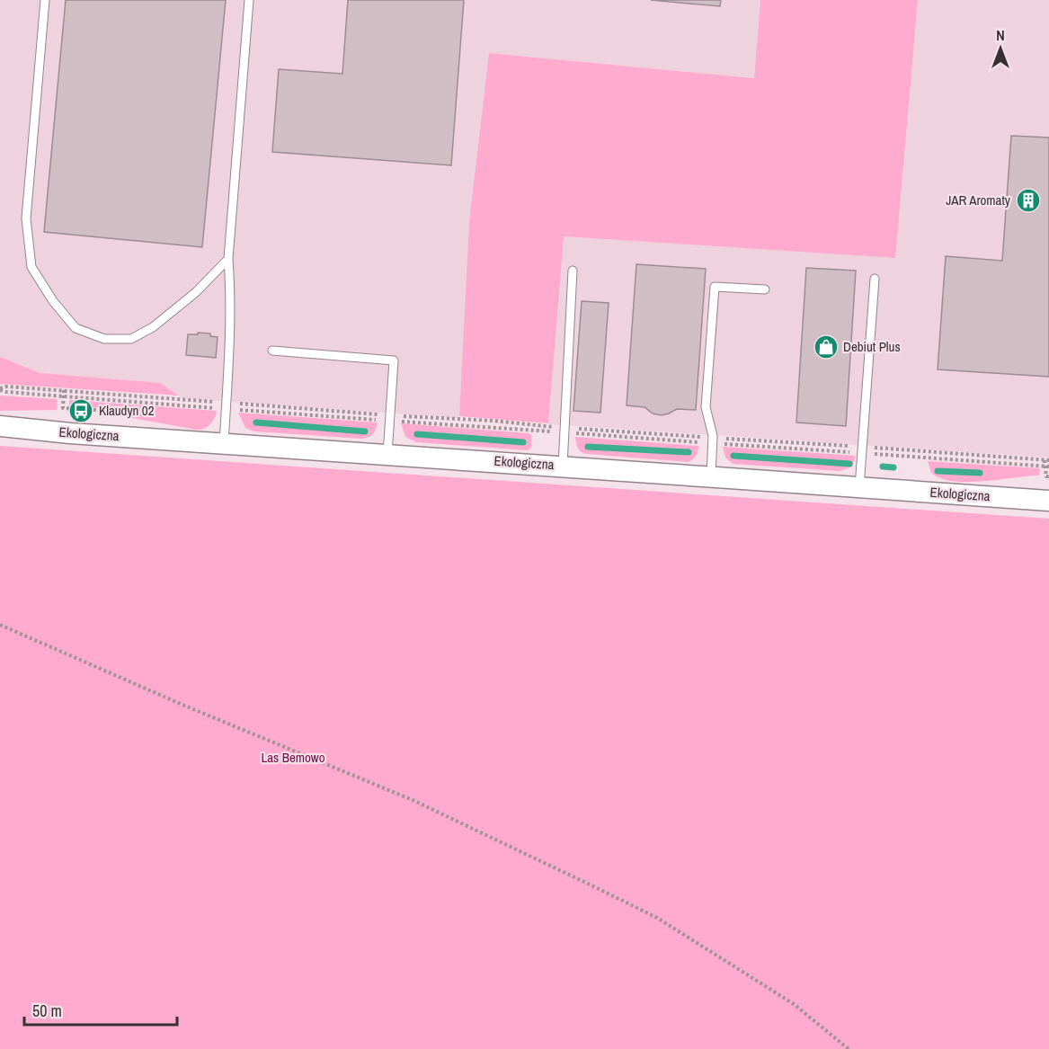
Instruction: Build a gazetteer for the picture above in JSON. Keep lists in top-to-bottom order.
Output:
{
  "streets": {
    "street": ["Ekologiczna"]
  },
  "parks": ["Las Bemowo"],
  "places": {
    "building": ["JAR Aromaty"],
    "shop": ["Debiut Plus"],
    "bus stop": ["Klaudyn 02"]
  },
  "scale_bar": "50 m",
  "north": "top"
}
